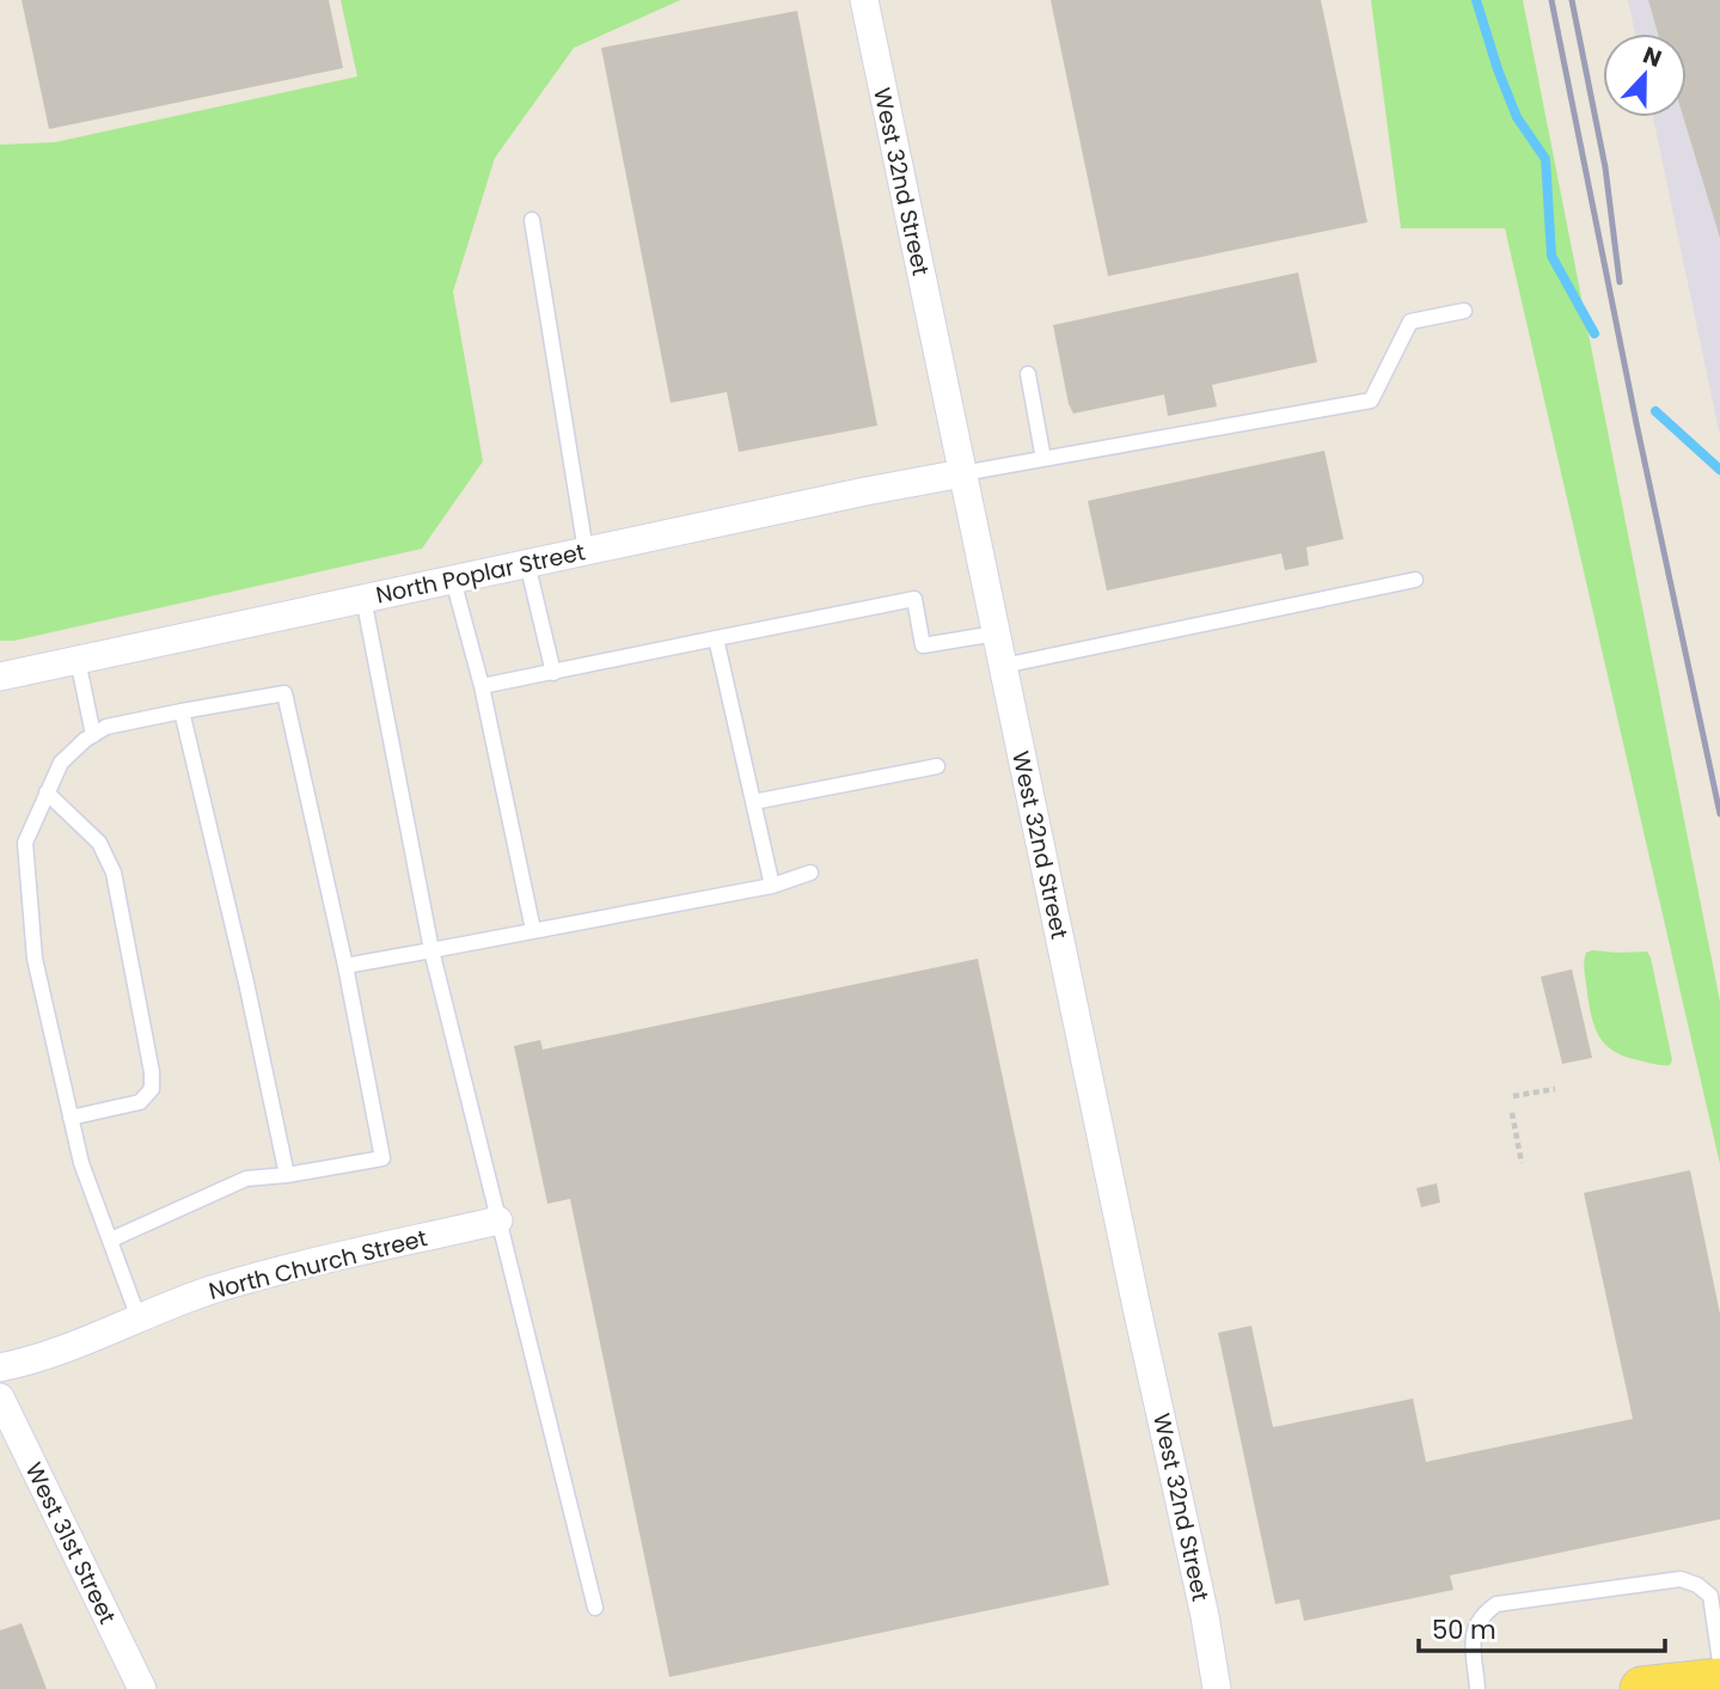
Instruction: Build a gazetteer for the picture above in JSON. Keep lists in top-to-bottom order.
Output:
{
  "streets": {
    "street": [
      "West 32nd Street",
      "North Poplar Street",
      "North Church Street",
      "West 31st Street"
    ]
  },
  "crossings": [
    ["West 32nd Street", "North Poplar Street"]
  ],
  "scale_bar": "50 m",
  "north": "top"
}
